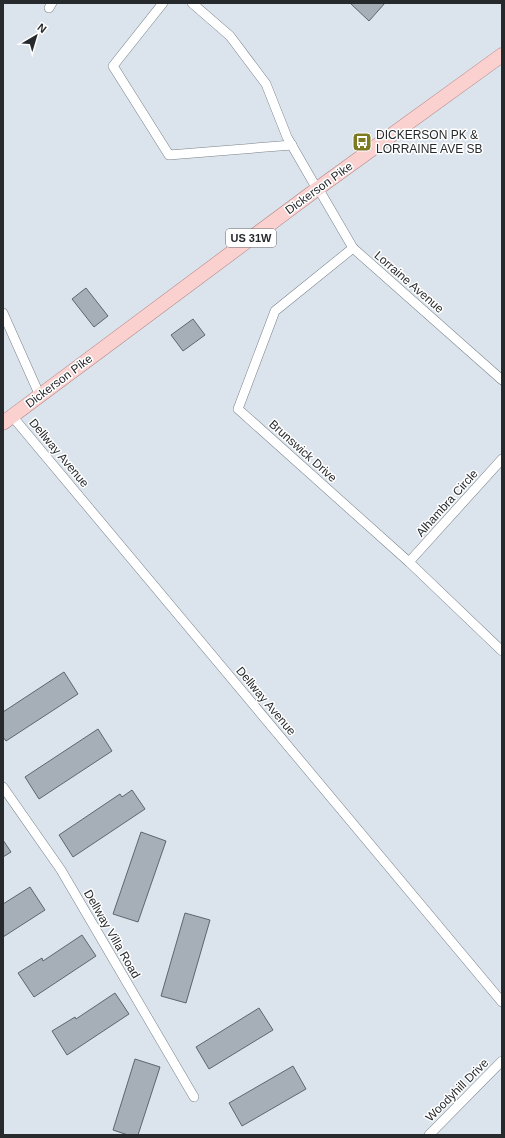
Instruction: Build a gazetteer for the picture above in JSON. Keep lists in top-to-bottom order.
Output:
{
  "streets": {
    "main road": ["Dickerson Pike", "US 31W"],
    "street": [
      "Lorraine Avenue",
      "Brunswick Drive",
      "Dellway Avenue",
      "Alhambra Circle",
      "Dellway Villa Road",
      "Woodyhill Drive"
    ]
  },
  "crossings": [
    ["Dickerson Pike", "Lorraine Avenue"],
    ["Dickerson Pike", "Dellway Avenue"],
    ["Lorraine Avenue", "Brunswick Drive"],
    ["Brunswick Drive", "Alhambra Circle"]
  ],
  "places": {
    "bus stop": ["DICKERSON PK & LORRAINE AVE SB"]
  },
  "north": "top right"
}
